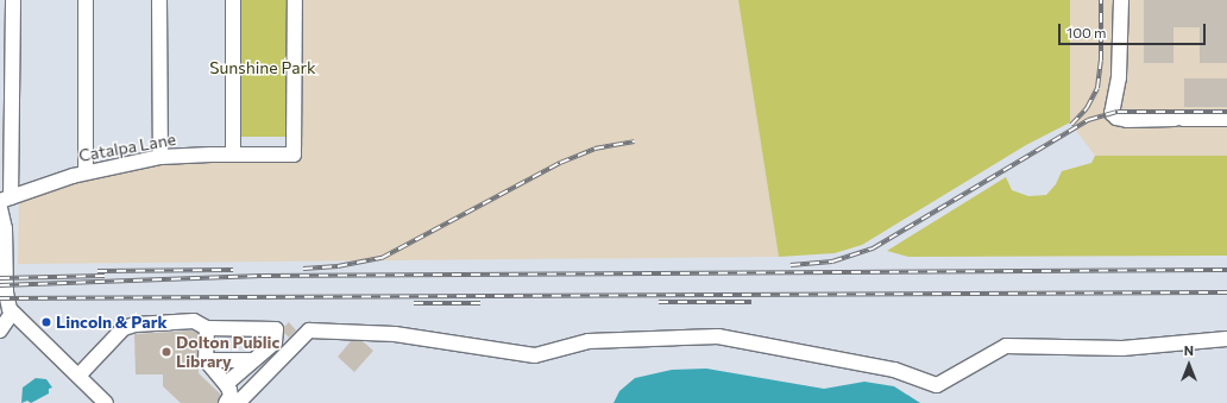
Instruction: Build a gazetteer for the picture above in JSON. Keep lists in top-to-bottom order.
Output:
{
  "streets": {
    "street": ["Catalpa Lane"]
  },
  "parks": ["Sunshine Park"],
  "places": ["Lincoln & Park", "Dolton Public Library"],
  "scale_bar": "100 m",
  "north": "top"
}
